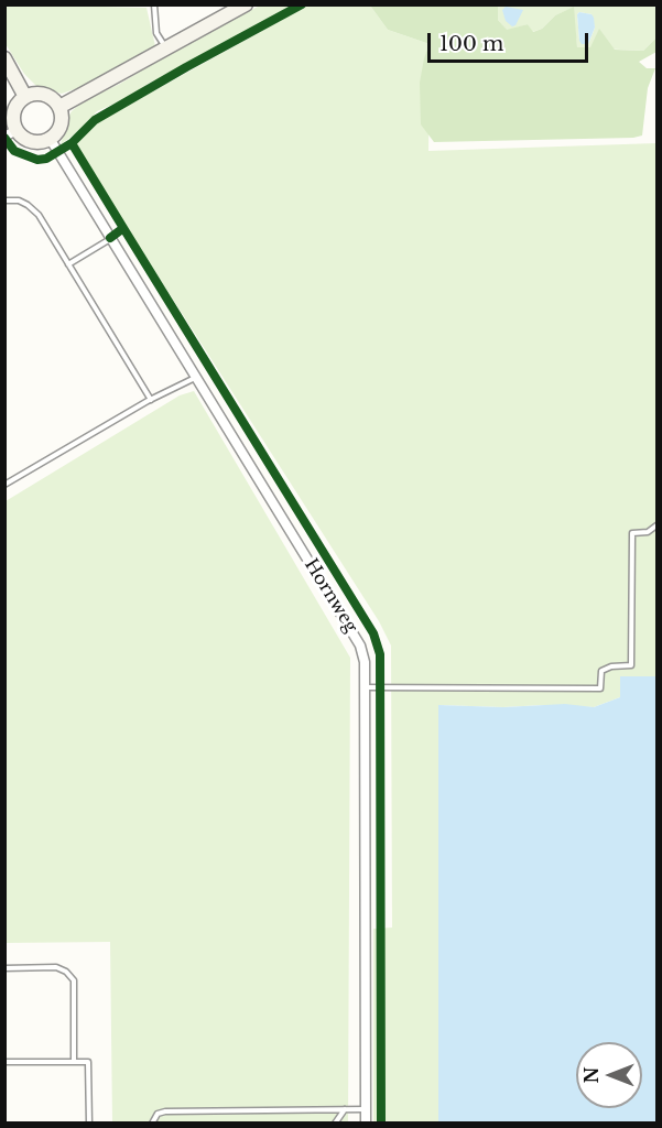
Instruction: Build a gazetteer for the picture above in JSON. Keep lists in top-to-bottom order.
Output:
{
  "streets": {
    "street": ["Hornweg"]
  },
  "scale_bar": "100 m",
  "north": "left"
}
